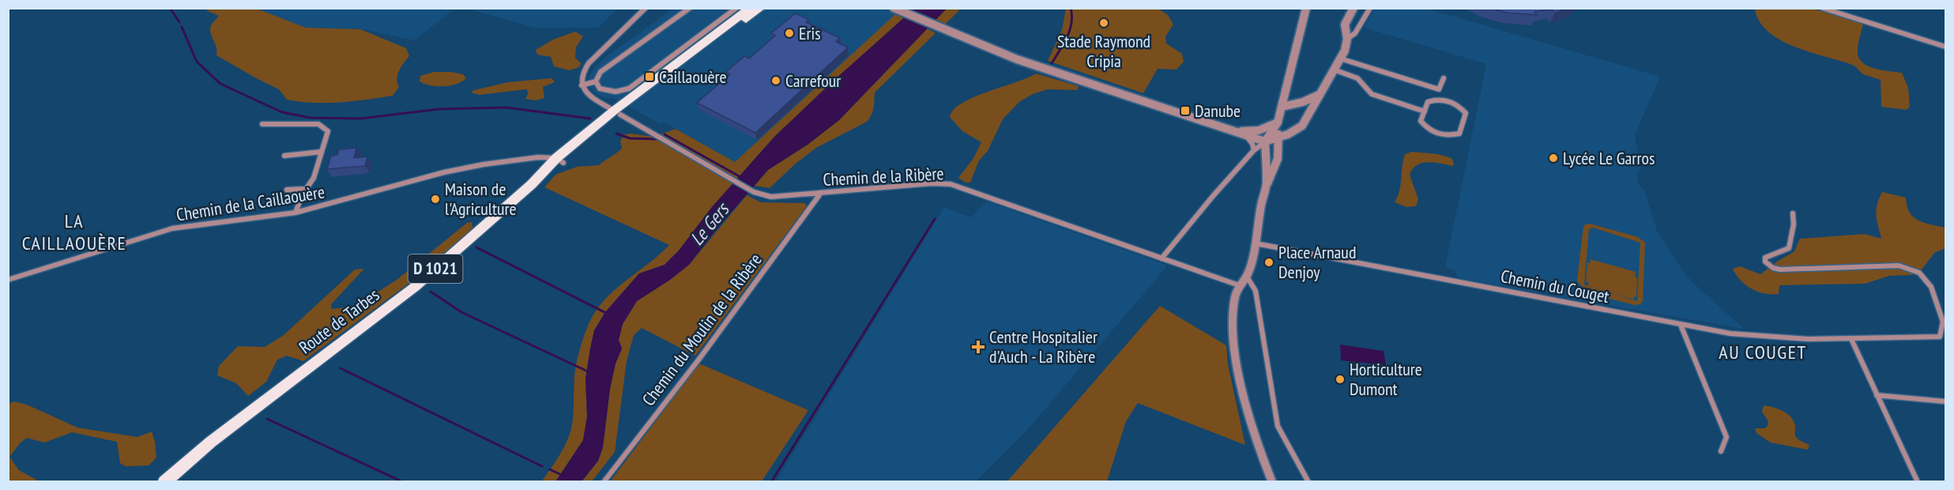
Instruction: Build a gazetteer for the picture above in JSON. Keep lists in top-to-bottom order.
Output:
{
  "streets": {
    "main road": ["D 1021", "Route de Tarbes"],
    "street": [
      "Chemin de la Ribère",
      "Chemin de la Caillaouère",
      "Chemin du Couget",
      "Chemin du Moulin de la Ribère"
    ]
  },
  "crossings": [
    ["Chemin de la Ribère", "D 1021"],
    ["Chemin de la Ribère", "Chemin du Moulin de la Ribère"],
    ["Chemin de la Caillaouère", "D 1021"],
    ["Chemin de la Caillaouère", "Route de Tarbes"],
    ["D 1021", "Route de Tarbes"]
  ],
  "districts": ["LA CAILLAOUÈRE", "AU COUGET"],
  "water": ["Le Gers"],
  "places": {
    "other": [
      "Stade Raymond Cripia",
      "Eris",
      "Carrefour",
      "Lycée Le Garros",
      "Maison de l'Agriculture",
      "Place Arnaud Denjoy",
      "Horticulture Dumont"
    ],
    "transit": ["Caillaouère", "Danube"],
    "health": ["Centre Hospitalier d'Auch - La Ribère"]
  }
}
